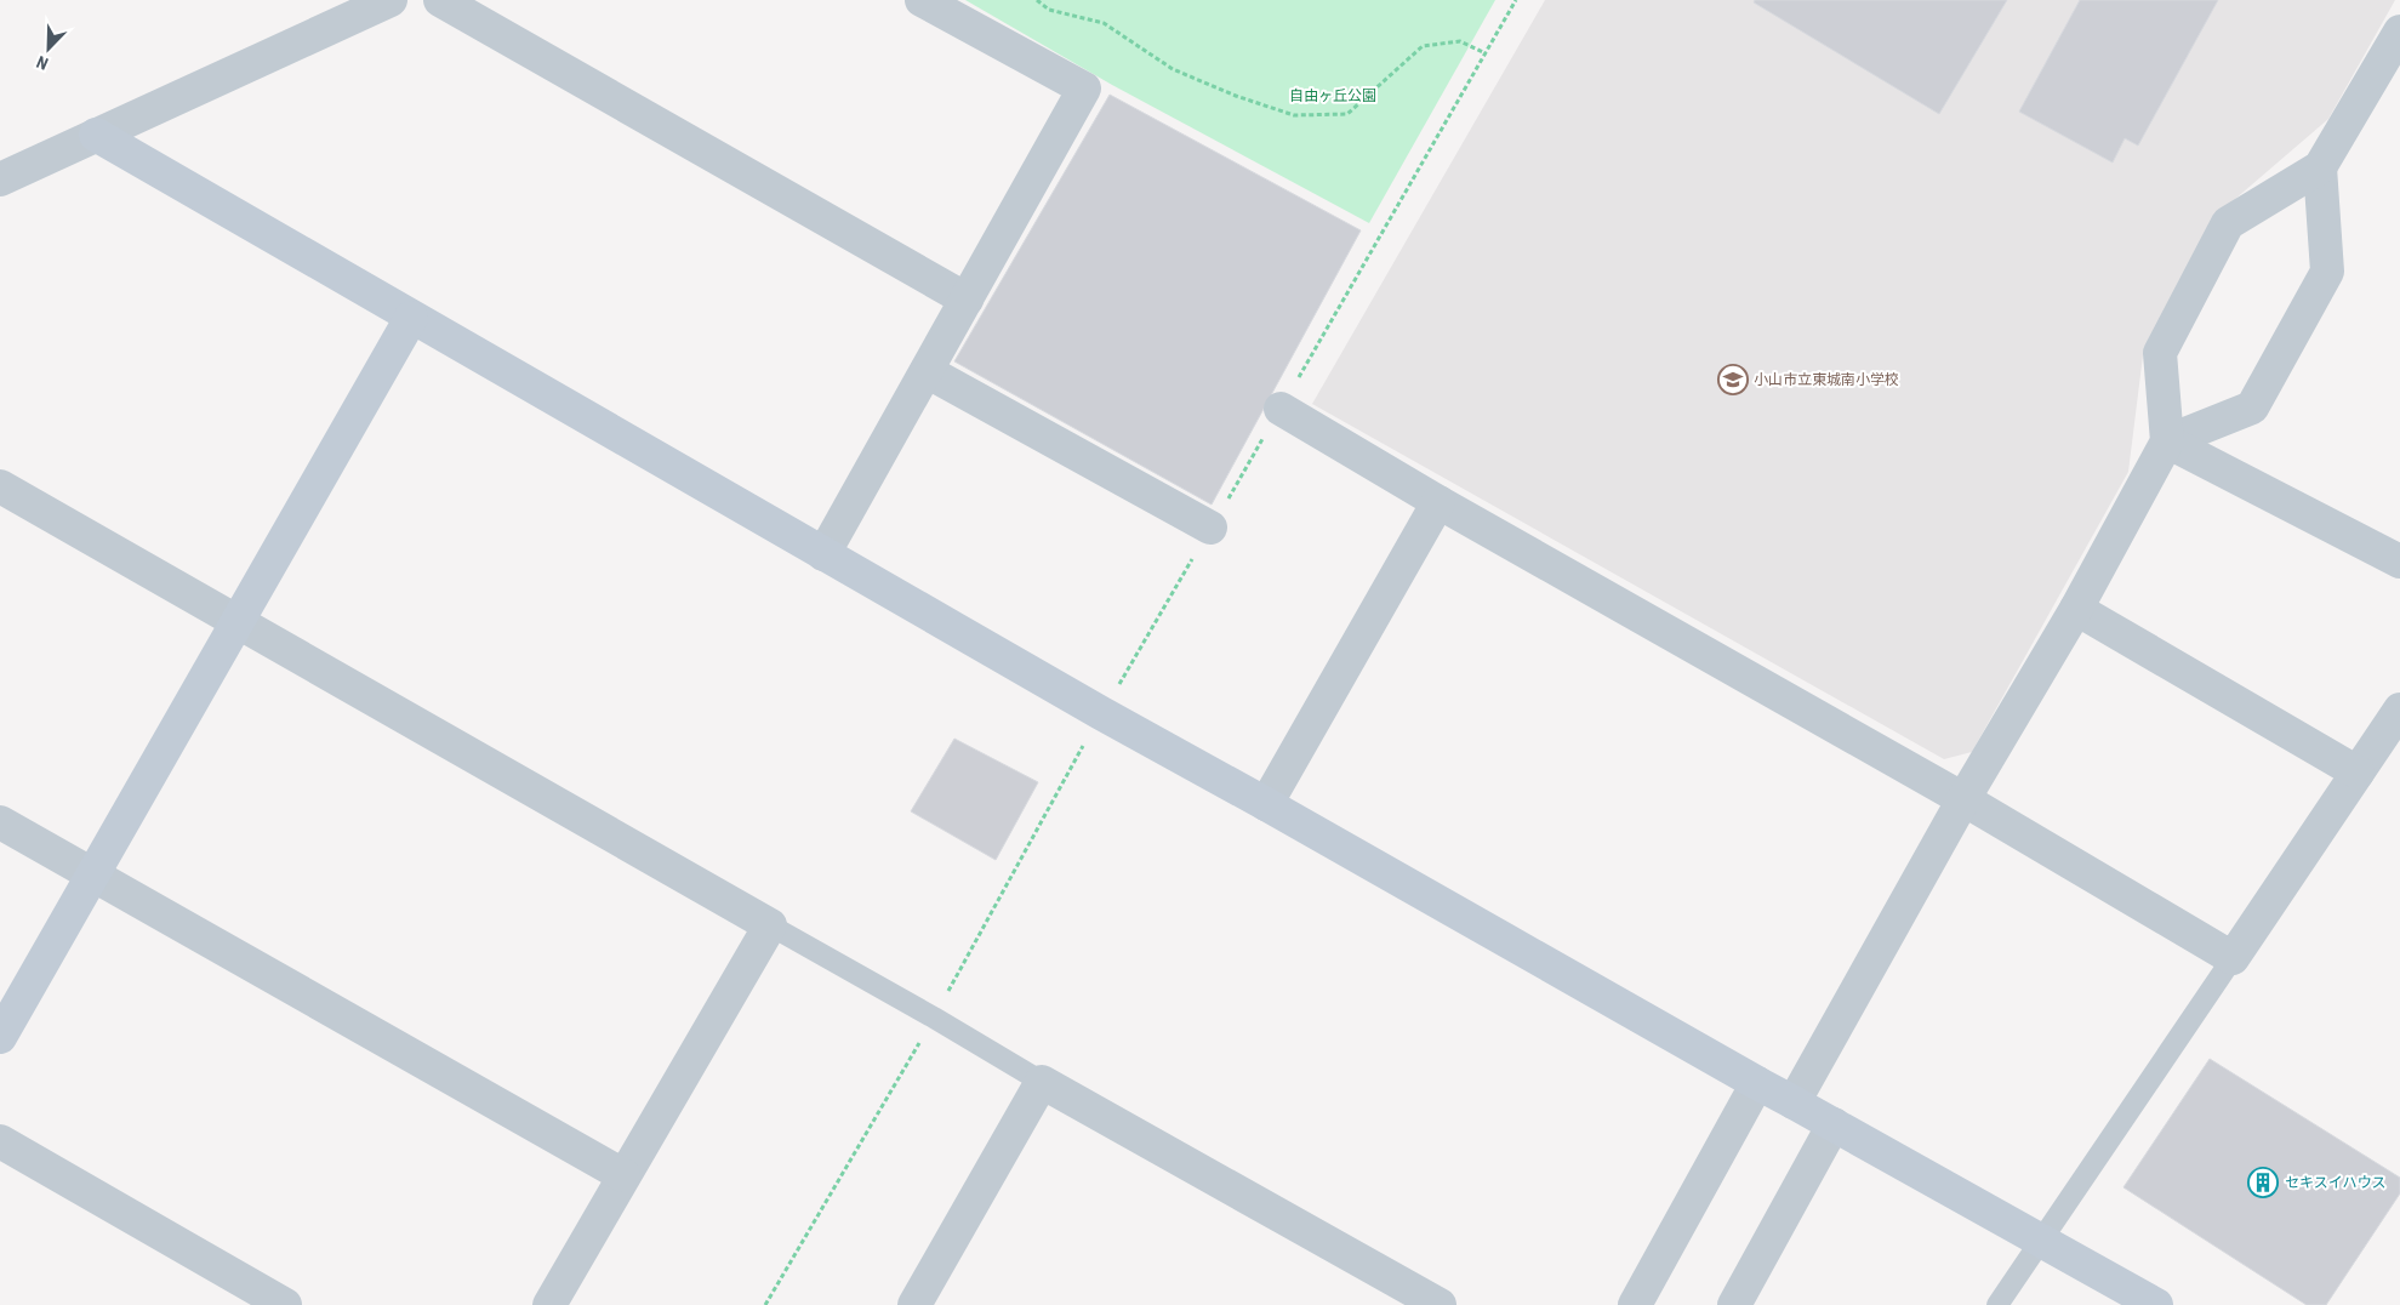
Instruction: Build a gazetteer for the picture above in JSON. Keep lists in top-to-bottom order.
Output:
{
  "parks": ["自由ヶ丘公園"],
  "places": {
    "school or university": ["小山市立東城南小学校"],
    "building": ["セキスイハウス"]
  },
  "north": "bottom left"
}
